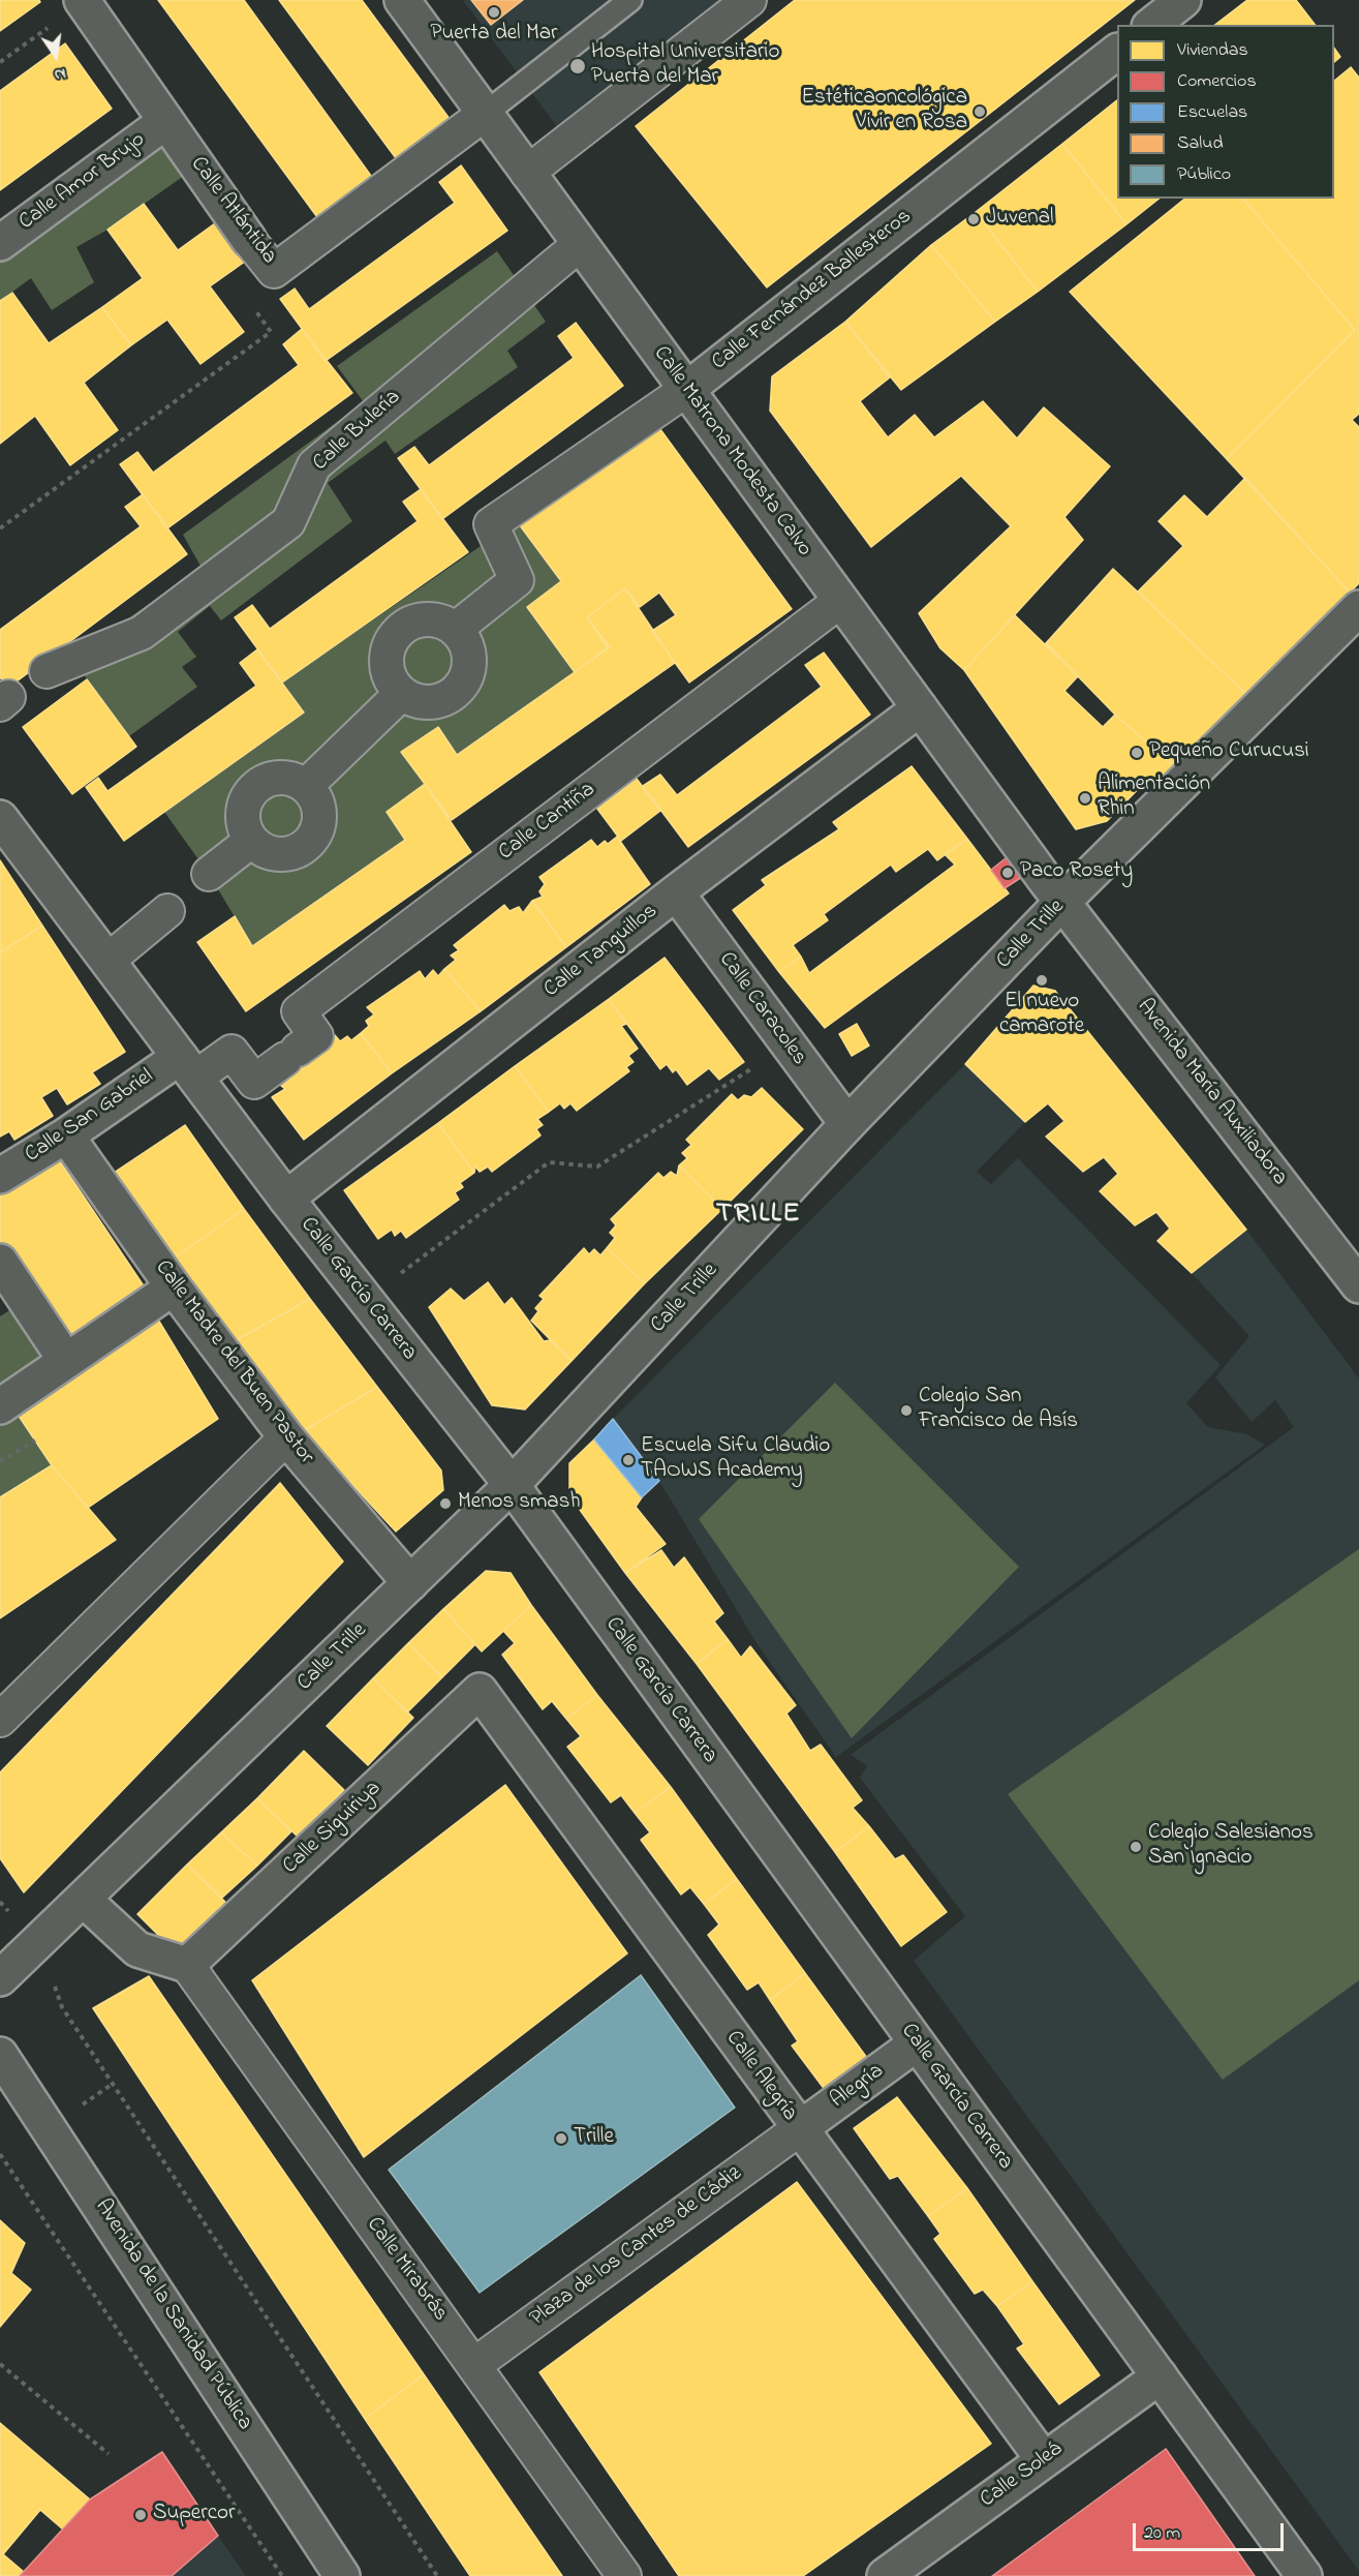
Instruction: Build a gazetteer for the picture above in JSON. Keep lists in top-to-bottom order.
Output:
{
  "streets": {
    "street": [
      "Calle Amor Brujo",
      "Calle Atlántida",
      "Calle Fernández Ballesteros",
      "Calle Bulería",
      "Calle Matrona Modesta Calvo",
      "Calle Cantiña",
      "Calle Trille",
      "Calle Tanguillos",
      "Calle Caracoles",
      "Avenida María Auxiliadora",
      "Calle San Gabriel",
      "Calle García Carrera",
      "Calle Madre del Buen Pastor",
      "Calle Siguiriya",
      "Calle Alegría",
      "Alegría",
      "Plaza de los Cantes de Cádiz",
      "Calle Mirabrás",
      "Avenida de la Sanidad Pública",
      "Calle Soleá"
    ]
  },
  "crossings": [
    ["Calle Amor Brujo", "Calle Atlántida"],
    ["Calle Atlántida", "Calle Matrona Modesta Calvo"],
    ["Calle Fernández Ballesteros", "Calle Matrona Modesta Calvo"],
    ["Calle Bulería", "Calle Matrona Modesta Calvo"],
    ["Calle Matrona Modesta Calvo", "Calle Cantiña"],
    ["Calle Matrona Modesta Calvo", "Calle Trille"],
    ["Calle Matrona Modesta Calvo", "Calle Tanguillos"],
    ["Calle Matrona Modesta Calvo", "Avenida María Auxiliadora"],
    ["Calle Cantiña", "Calle San Gabriel"],
    ["Calle Cantiña", "Calle García Carrera"],
    ["Calle Trille", "Calle Caracoles"],
    ["Calle Trille", "Avenida María Auxiliadora"],
    ["Calle Trille", "Calle García Carrera"],
    ["Calle Trille", "Calle Madre del Buen Pastor"],
    ["Calle Tanguillos", "Calle Caracoles"],
    ["Calle Tanguillos", "Calle García Carrera"],
    ["Calle San Gabriel", "Calle García Carrera"],
    ["Calle San Gabriel", "Calle Madre del Buen Pastor"],
    ["Calle García Carrera", "Alegría"],
    ["Calle García Carrera", "Calle Soleá"],
    ["Calle Siguiriya", "Calle Alegría"],
    ["Calle Siguiriya", "Calle Mirabrás"],
    ["Calle Alegría", "Alegría"],
    ["Calle Alegría", "Plaza de los Cantes de Cádiz"],
    ["Calle Alegría", "Calle Soleá"],
    ["Alegría", "Plaza de los Cantes de Cádiz"],
    ["Plaza de los Cantes de Cádiz", "Calle Mirabrás"]
  ],
  "districts": ["TRILLE"],
  "places": [
    "Puerta del Mar",
    "Hospital Universitario Puerta del Mar",
    "Estéticaoncológica Vivir en Rosa",
    "Juvenal",
    "Pequeño Curucusi",
    "Alimentación Rhin",
    "Paco Rosety",
    "El nuevo camarote",
    "Colegio San Francisco de Asís",
    "Escuela Sifu Claudio TAOWS Academy",
    "Menos smash",
    "Colegio Salesianos San Ignacio",
    "Trille",
    "Supercor"
  ],
  "legend": [
    "Viviendas",
    "Comercios",
    "Escuelas",
    "Salud",
    "Público"
  ],
  "scale_bar": "20 m",
  "north": "bottom"
}
